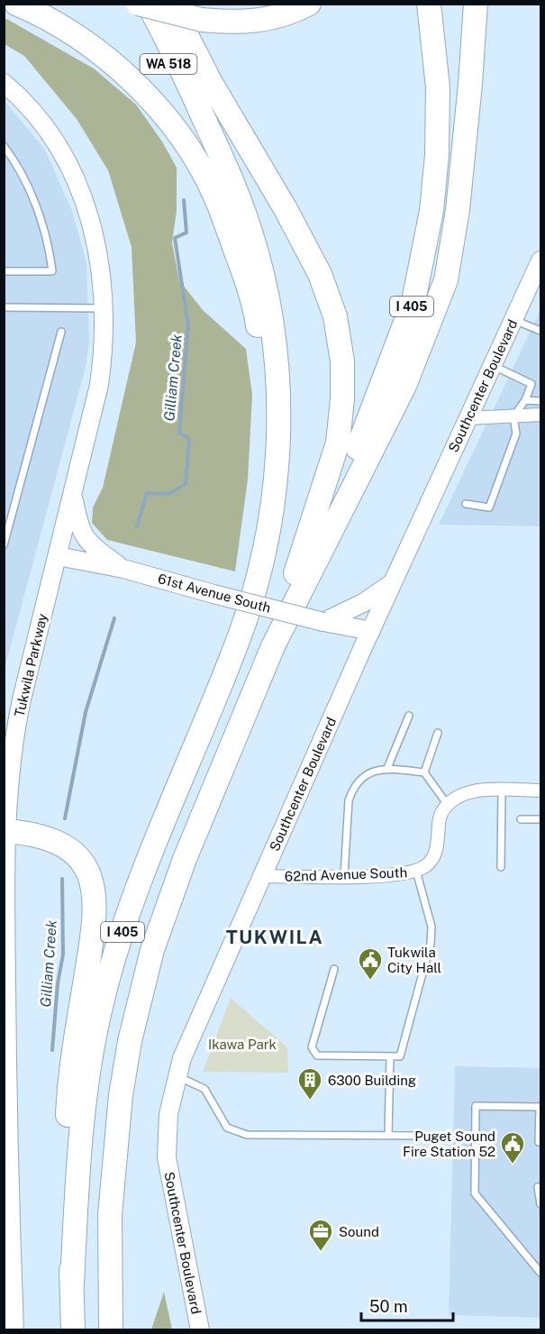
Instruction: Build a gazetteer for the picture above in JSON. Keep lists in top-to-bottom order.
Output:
{
  "streets": {
    "highway": ["WA 518", "I 405"],
    "main road": ["Southcenter Boulevard", "61st Avenue South", "Tukwila Parkway"],
    "street": ["62nd Avenue South"]
  },
  "crossings": [
    ["WA 518", "I 405"],
    ["Southcenter Boulevard", "61st Avenue South"],
    ["Southcenter Boulevard", "62nd Avenue South"],
    ["61st Avenue South", "Tukwila Parkway"]
  ],
  "districts": ["TUKWILA"],
  "water": ["Gilliam Creek"],
  "parks": ["Ikawa Park"],
  "places": {
    "public building": ["Tukwila City Hall", "Puget Sound Fire Station 52"],
    "building": ["6300 Building"],
    "office": ["Sound"]
  },
  "scale_bar": "50 m"
}
